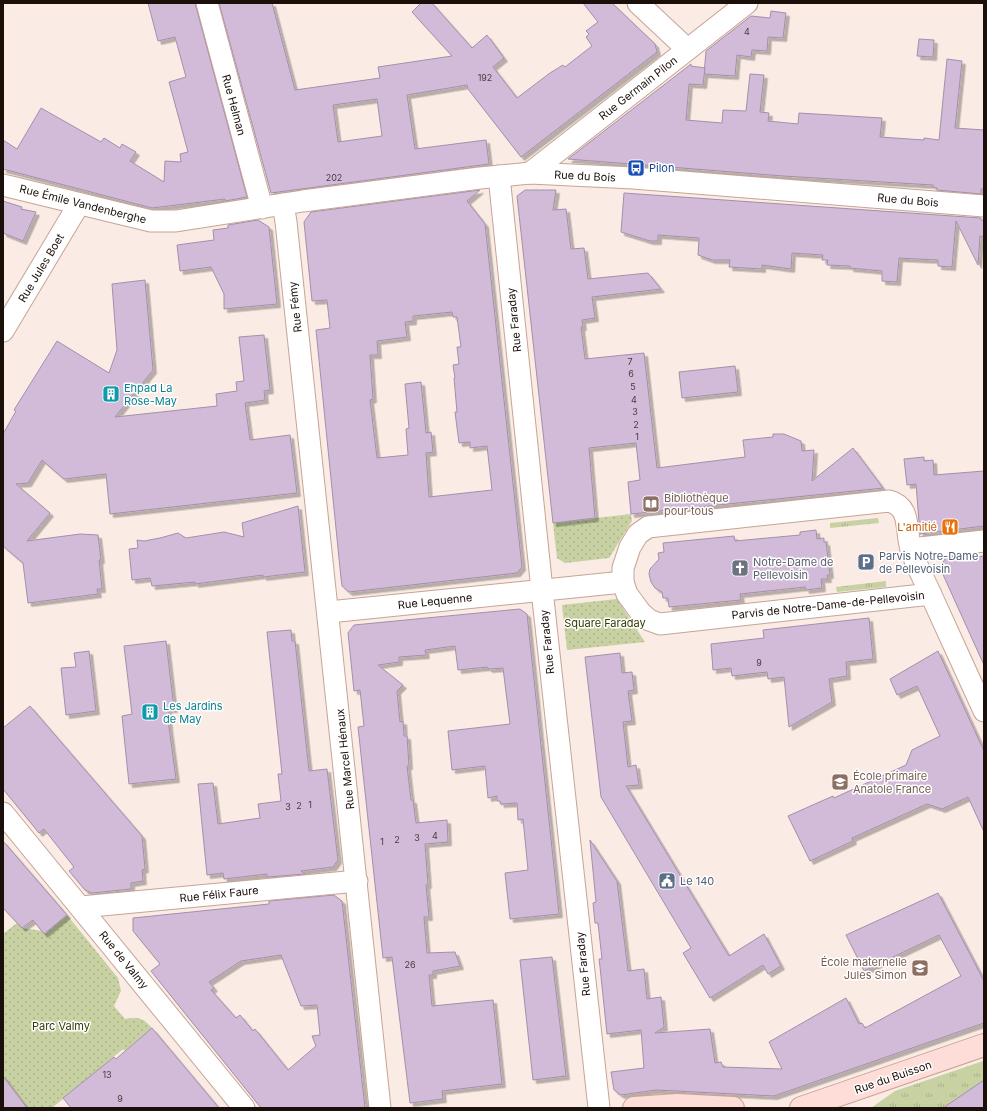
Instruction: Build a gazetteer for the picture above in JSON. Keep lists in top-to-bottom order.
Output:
{
  "streets": {
    "street": [
      "Rue Germain Pilon",
      "Rue Helman",
      "Rue du Bois",
      "Rue Émile Vandenberghe",
      "Rue Jules Boet",
      "Rue Fémy",
      "Rue Faraday",
      "Rue Lequenne",
      "Parvis de Notre-Dame-de-Pellevoisin",
      "Rue Marcel Hénaux",
      "Rue Félix Faure",
      "Rue de Valmy",
      "Rue du Buisson"
    ]
  },
  "crossings": [
    ["Rue Germain Pilon", "Rue du Bois"],
    ["Rue Helman", "Rue Émile Vandenberghe"],
    ["Rue du Bois", "Rue Émile Vandenberghe"],
    ["Rue du Bois", "Rue Fémy"],
    ["Rue du Bois", "Rue Faraday"],
    ["Rue Émile Vandenberghe", "Rue Jules Boet"],
    ["Rue Émile Vandenberghe", "Rue Fémy"],
    ["Rue Fémy", "Rue Marcel Hénaux"],
    ["Rue Faraday", "Rue Lequenne"],
    ["Rue Lequenne", "Rue Marcel Hénaux"],
    ["Rue Marcel Hénaux", "Rue Félix Faure"],
    ["Rue Félix Faure", "Rue de Valmy"]
  ],
  "parks": ["Square Faraday", "Parc Valmy"],
  "places": {
    "bus stop": ["Pilon"],
    "building": ["Ehpad La Rose-May", "Les Jardins de May"],
    "library": ["Bibliothèque pour tous"],
    "restaurant": ["L'amitié"],
    "parking": ["Parvis Notre-Dame de Pellevoisin"],
    "church": ["Notre-Dame de Pellevoisin"],
    "school or university": ["École primaire Anatole France", "École maternelle Jules Simon"],
    "public building": ["Le 140"]
  },
  "house_numbers": [
    "4",
    "192",
    "202",
    "7",
    "6",
    "5",
    "4",
    "3",
    "2",
    "1",
    "9",
    "1",
    "2",
    "3",
    "4",
    "3",
    "2",
    "1",
    "26",
    "13",
    "9"
  ]
}
